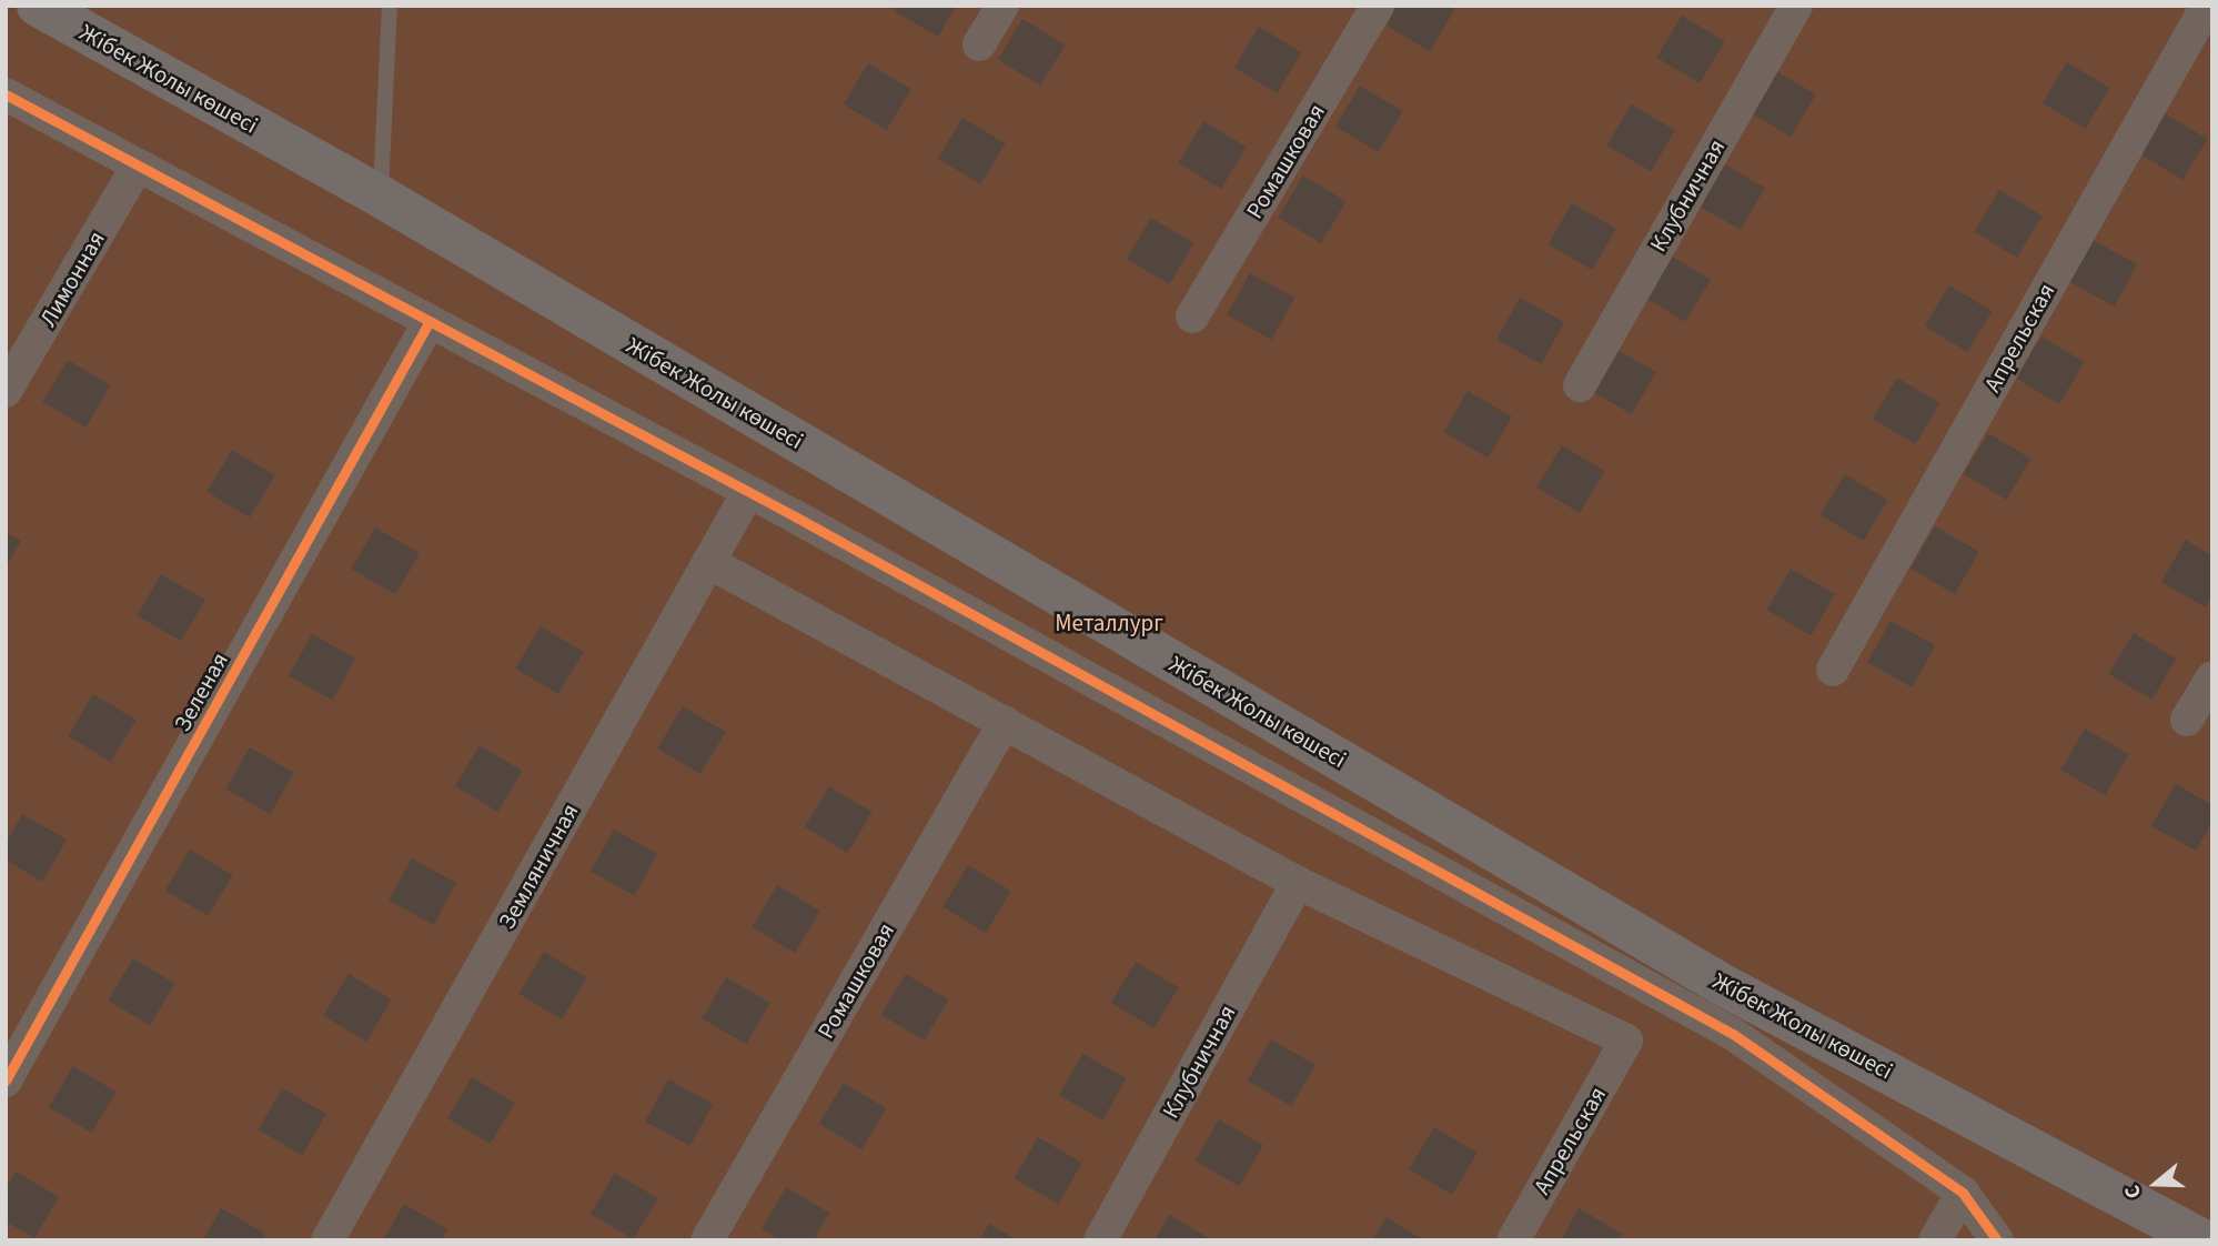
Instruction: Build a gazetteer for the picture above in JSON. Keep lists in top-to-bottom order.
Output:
{
  "streets": {
    "highway": ["Жібек Жолы көшесі"],
    "street": [
      "Ромашковая",
      "Клубничная",
      "Лимонная",
      "Апрельская",
      "Зеленая",
      "Земляничная"
    ]
  },
  "crossings": [
    ["Клубничная", "Апрельская"]
  ],
  "parks": ["Металлург"],
  "north": "left"
}
